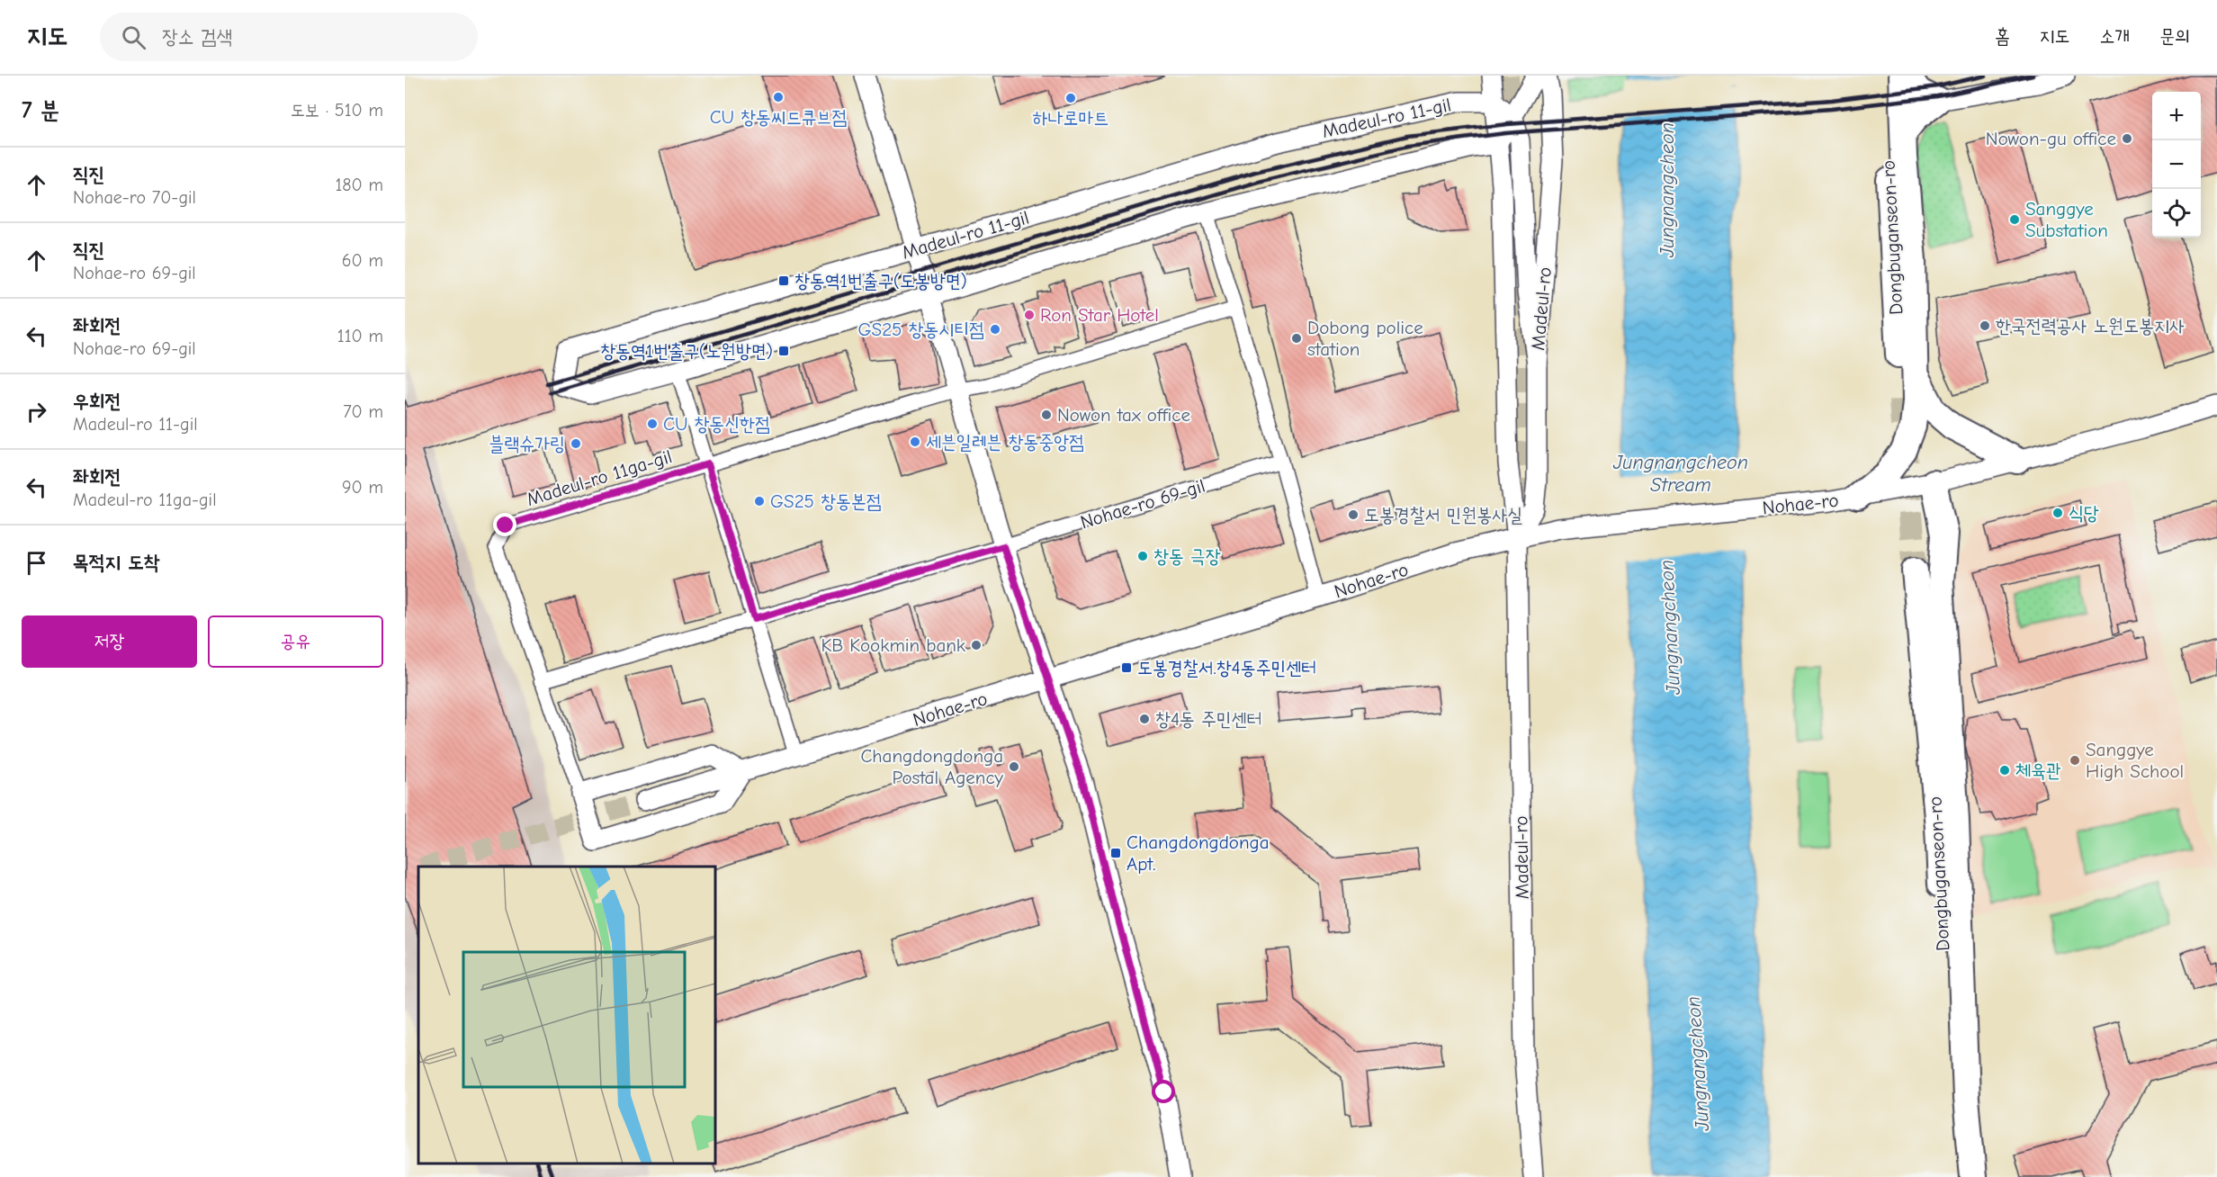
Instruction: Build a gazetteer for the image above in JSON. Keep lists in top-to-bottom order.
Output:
{
  "streets": {
    "highway": ["Dongbuganseon-ro"],
    "main road": ["Madeul-ro 11-gil", "Madeul-ro", "Nohae-ro"],
    "street": ["Madeul-ro 11ga-gil", "Nohae-ro 69-gil"]
  },
  "crossings": [
    ["Madeul-ro 11-gil", "Madeul-ro"],
    ["Madeul-ro 11-gil", "Nohae-ro"],
    ["Madeul-ro", "Nohae-ro"],
    ["Nohae-ro 69-gil", "Nohae-ro"]
  ],
  "water": ["Jungnangcheon", "Jungnangcheon Stream"],
  "places": {
    "other": [
      "CU 창동씨드큐브점",
      "하나로마트",
      "Nowon-gu office",
      "Sanggye Substation",
      "Ron Star Hotel",
      "한국전력공사 노원도봉지사",
      "GS25 창동시티점",
      "Dobong police station",
      "Nowon tax office",
      "CU 창동신한점",
      "세븐일레븐 창동중앙점",
      "블랙슈가링",
      "GS25 창동본점",
      "식당",
      "도봉경찰서 민원봉사실",
      "창동 극장",
      "KB Kookmin bank",
      "창4동 주민센터",
      "Sanggye High School",
      "Changdongdonga Postal Agency",
      "체육관"
    ],
    "transit": [
      "창동역1번출구(도봉방면)",
      "창동역1번출구(노원방면)",
      "도봉경찰서.창4동주민센터",
      "Changdongdonga Apt."
    ]
  },
  "page": {
    "header": "지도",
    "search": "장소 검색",
    "nav": [
      "홈",
      "지도",
      "소개",
      "문의"
    ],
    "heading": ["7 분", "도보 · 510 m"],
    "map_buttons": ["+", "−"],
    "list": [
      ["직진", "Nohae-ro 70-gil", "180 m"],
      ["직진", "Nohae-ro 69-gil", "60 m"],
      ["좌회전", "Nohae-ro 69-gil", "110 m"],
      ["우회전", "Madeul-ro 11-gil", "70 m"],
      ["좌회전", "Madeul-ro 11ga-gil", "90 m"],
      "목적지 도착"
    ],
    "buttons": ["저장", "공유"]
  }
}
